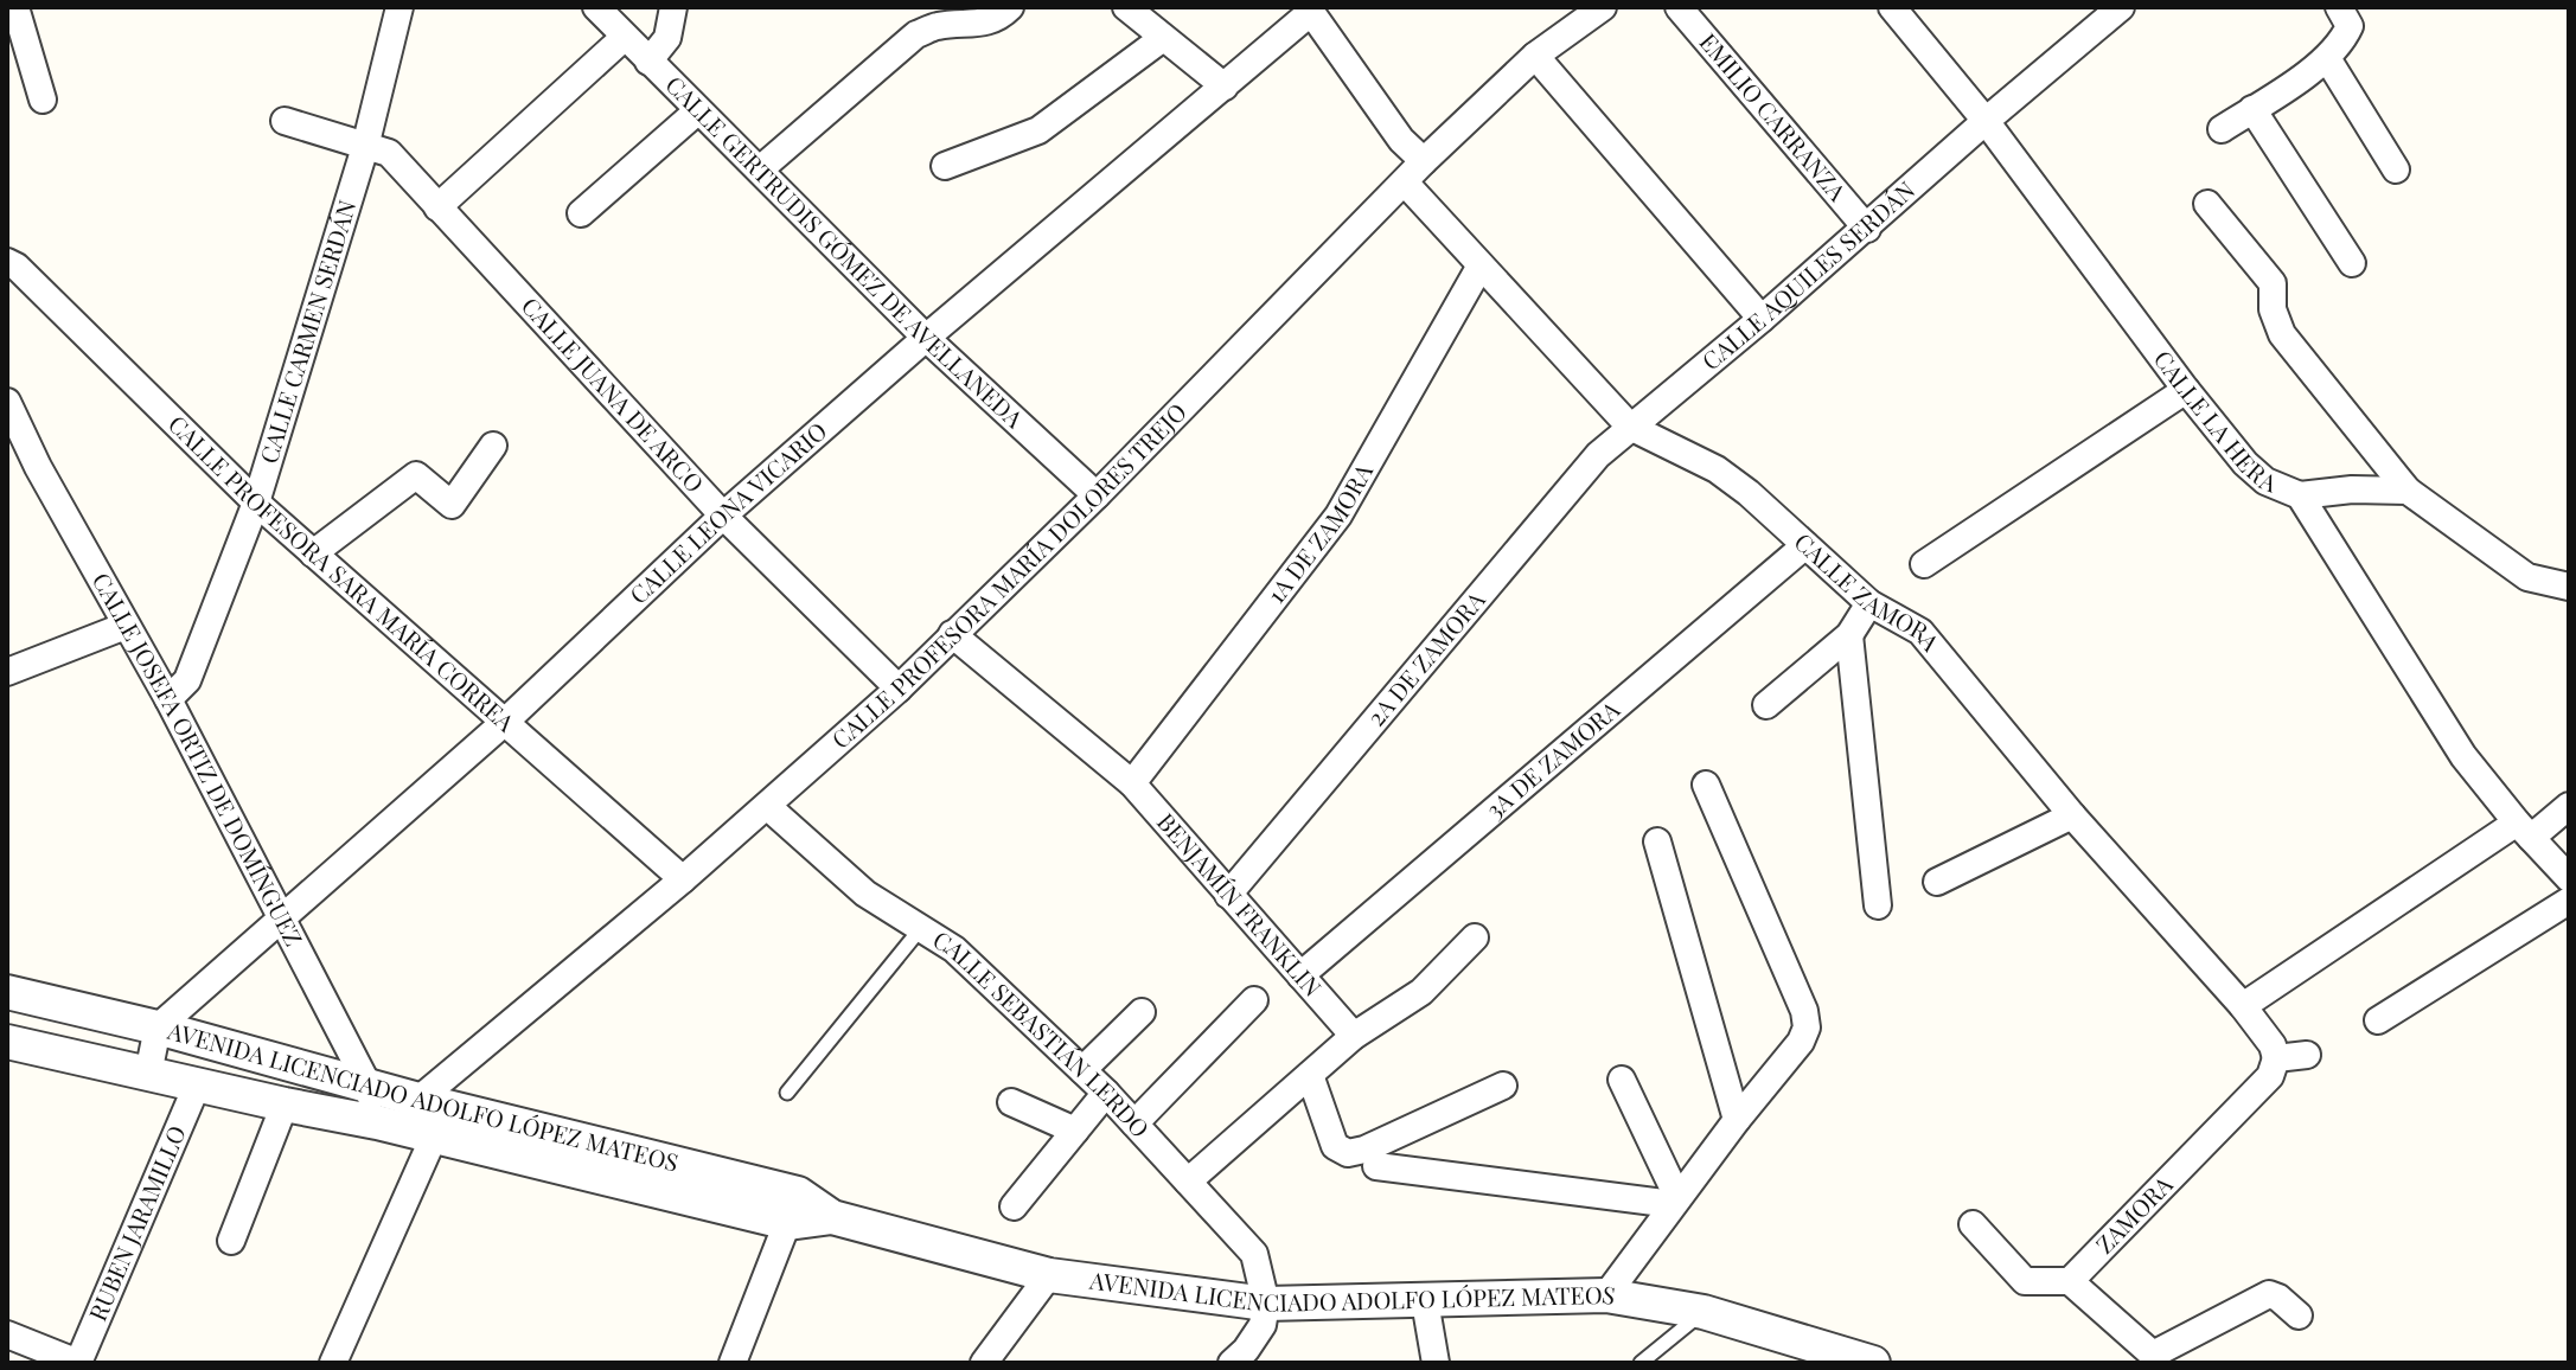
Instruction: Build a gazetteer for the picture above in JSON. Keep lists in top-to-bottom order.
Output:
{
  "streets": {
    "street": [
      "EMILIO CARRANZA",
      "CALLE GERTRUDIS GÓMEZ DE AVELLANEDA",
      "CALLE AQUILES SERDÁN",
      "CALLE CARMEN SERDÁN",
      "CALLE JUANA DE ARCO",
      "CALLE LA HERA",
      "CALLE LEONA VICARIO",
      "1A DE ZAMORA",
      "CALLE PROFESORA SARA MARÍA CORREA",
      "CALLE PROFESORA MARÍA DOLORES TREJO",
      "CALLE ZAMORA",
      "2A DE ZAMORA",
      "CALLE JOSEFA ORTIZ DE DOMÍNGUEZ",
      "3A DE ZAMORA",
      "BENJAMÍN FRANKLIN",
      "CALLE SEBASTIÁN LERDO",
      "AVENIDA LICENCIADO ADOLFO LÓPEZ MATEOS",
      "ZAMORA",
      "RUBEN JARAMILLO"
    ]
  },
  "crossings": [
    ["EMILIO CARRANZA", "CALLE AQUILES SERDÁN"],
    ["CALLE GERTRUDIS GÓMEZ DE AVELLANEDA", "CALLE LEONA VICARIO"],
    ["CALLE GERTRUDIS GÓMEZ DE AVELLANEDA", "CALLE PROFESORA MARÍA DOLORES TREJO"],
    ["CALLE AQUILES SERDÁN", "CALLE LA HERA"],
    ["CALLE AQUILES SERDÁN", "CALLE ZAMORA"],
    ["CALLE AQUILES SERDÁN", "2A DE ZAMORA"],
    ["CALLE CARMEN SERDÁN", "CALLE JUANA DE ARCO"],
    ["CALLE CARMEN SERDÁN", "CALLE PROFESORA SARA MARÍA CORREA"],
    ["CALLE CARMEN SERDÁN", "CALLE JOSEFA ORTIZ DE DOMÍNGUEZ"],
    ["CALLE JUANA DE ARCO", "CALLE LEONA VICARIO"],
    ["CALLE JUANA DE ARCO", "CALLE PROFESORA MARÍA DOLORES TREJO"],
    ["CALLE LEONA VICARIO", "CALLE PROFESORA SARA MARÍA CORREA"],
    ["CALLE LEONA VICARIO", "CALLE JOSEFA ORTIZ DE DOMÍNGUEZ"],
    ["CALLE LEONA VICARIO", "AVENIDA LICENCIADO ADOLFO LÓPEZ MATEOS"],
    ["1A DE ZAMORA", "CALLE ZAMORA"],
    ["1A DE ZAMORA", "BENJAMÍN FRANKLIN"],
    ["CALLE PROFESORA SARA MARÍA CORREA", "CALLE PROFESORA MARÍA DOLORES TREJO"],
    ["CALLE PROFESORA MARÍA DOLORES TREJO", "CALLE ZAMORA"],
    ["CALLE PROFESORA MARÍA DOLORES TREJO", "CALLE JOSEFA ORTIZ DE DOMÍNGUEZ"],
    ["CALLE PROFESORA MARÍA DOLORES TREJO", "BENJAMÍN FRANKLIN"],
    ["CALLE PROFESORA MARÍA DOLORES TREJO", "CALLE SEBASTIÁN LERDO"],
    ["CALLE PROFESORA MARÍA DOLORES TREJO", "AVENIDA LICENCIADO ADOLFO LÓPEZ MATEOS"],
    ["CALLE ZAMORA", "2A DE ZAMORA"],
    ["CALLE ZAMORA", "3A DE ZAMORA"],
    ["CALLE ZAMORA", "ZAMORA"],
    ["2A DE ZAMORA", "BENJAMÍN FRANKLIN"],
    ["CALLE JOSEFA ORTIZ DE DOMÍNGUEZ", "AVENIDA LICENCIADO ADOLFO LÓPEZ MATEOS"],
    ["3A DE ZAMORA", "BENJAMÍN FRANKLIN"],
    ["CALLE SEBASTIÁN LERDO", "AVENIDA LICENCIADO ADOLFO LÓPEZ MATEOS"],
    ["AVENIDA LICENCIADO ADOLFO LÓPEZ MATEOS", "RUBEN JARAMILLO"]
  ]
}
